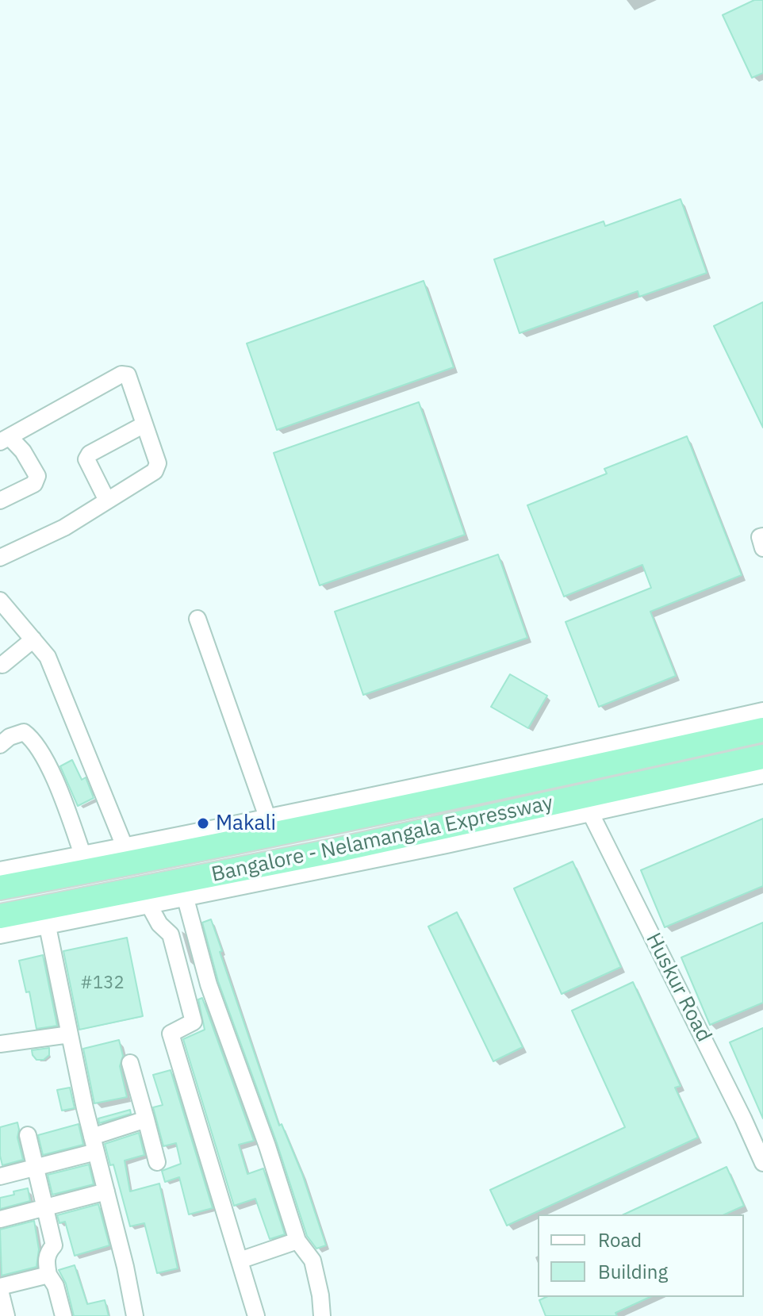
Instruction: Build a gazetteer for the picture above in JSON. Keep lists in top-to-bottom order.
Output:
{
  "streets": {
    "highway": ["Bangalore - Nelamangala Expressway"],
    "street": ["Huskur Road"]
  },
  "places": ["Makali"],
  "house_numbers": ["#132"],
  "legend": ["Road", "Building"]
}
